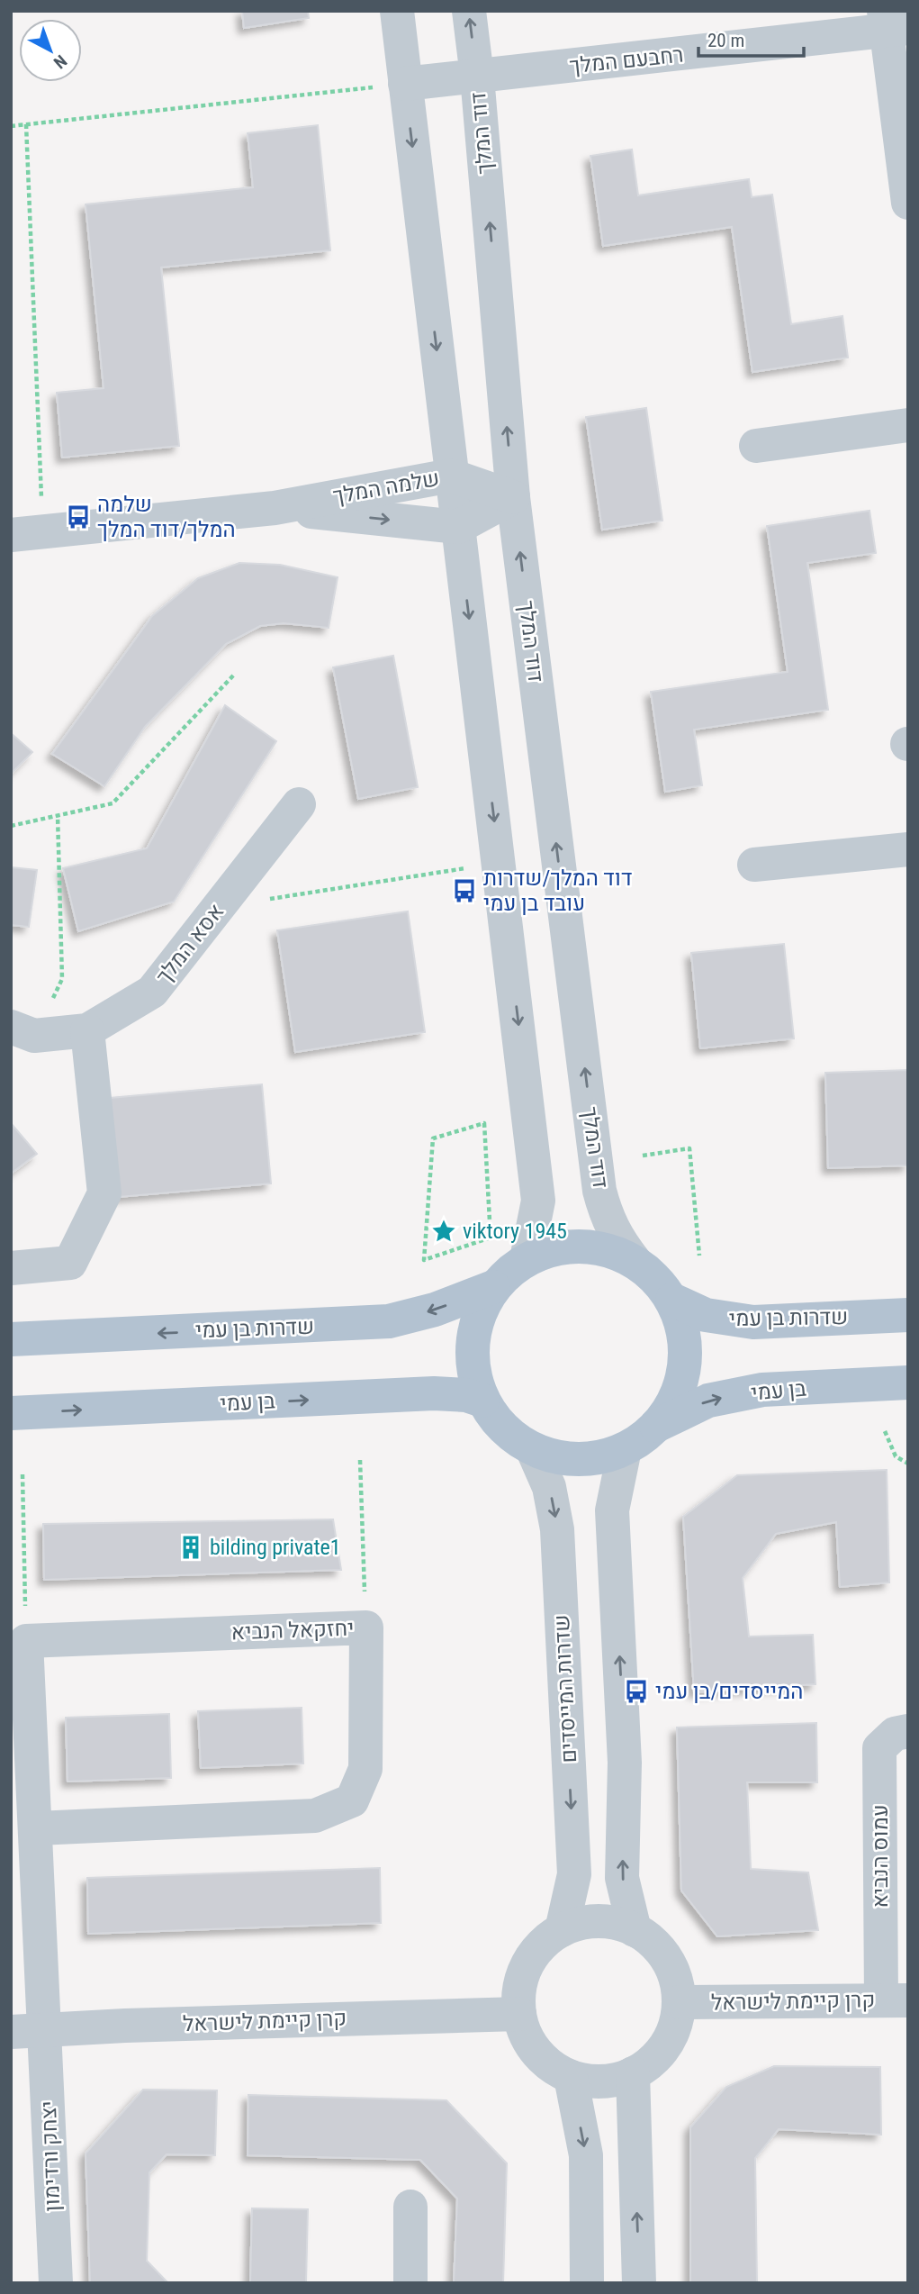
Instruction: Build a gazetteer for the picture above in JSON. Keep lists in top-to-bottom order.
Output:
{
  "streets": {
    "main road": ["שדרות בן עמי", "בן עמי"],
    "street": [
      "רחבעם המלך",
      "דוד המלך",
      "שלמה המלך",
      "אסא המלך",
      "יחזקאל הנביא",
      "שדרות המייסדים",
      "עמוס הנביא",
      "קרן קיימת לישראל",
      "יצחק ורדימון"
    ]
  },
  "crossings": [
    ["רחבעם המלך", "דוד המלך"],
    ["דוד המלך", "שלמה המלך"],
    ["דוד המלך", "שדרות בן עמי"],
    ["דוד המלך", "בן עמי"],
    ["דוד המלך", "שדרות המייסדים"],
    ["שדרות בן עמי", "בן עמי"],
    ["שדרות בן עמי", "שדרות המייסדים"],
    ["בן עמי", "שדרות המייסדים"],
    ["שדרות המייסדים", "קרן קיימת לישראל"],
    ["עמוס הנביא", "קרן קיימת לישראל"],
    ["קרן קיימת לישראל", "יצחק ורדימון"]
  ],
  "one_way": ["שדרות בן עמי", "בן עמי"],
  "places": {
    "bus stop": ["שלמה המלך/דוד המלך", "דוד המלך/שדרות עובד בן עמי", "המייסדים/בן עמי"],
    "place": ["viktory 1945"],
    "building": ["bilding private1"]
  },
  "scale_bar": "20 m",
  "north": "bottom right"
}
